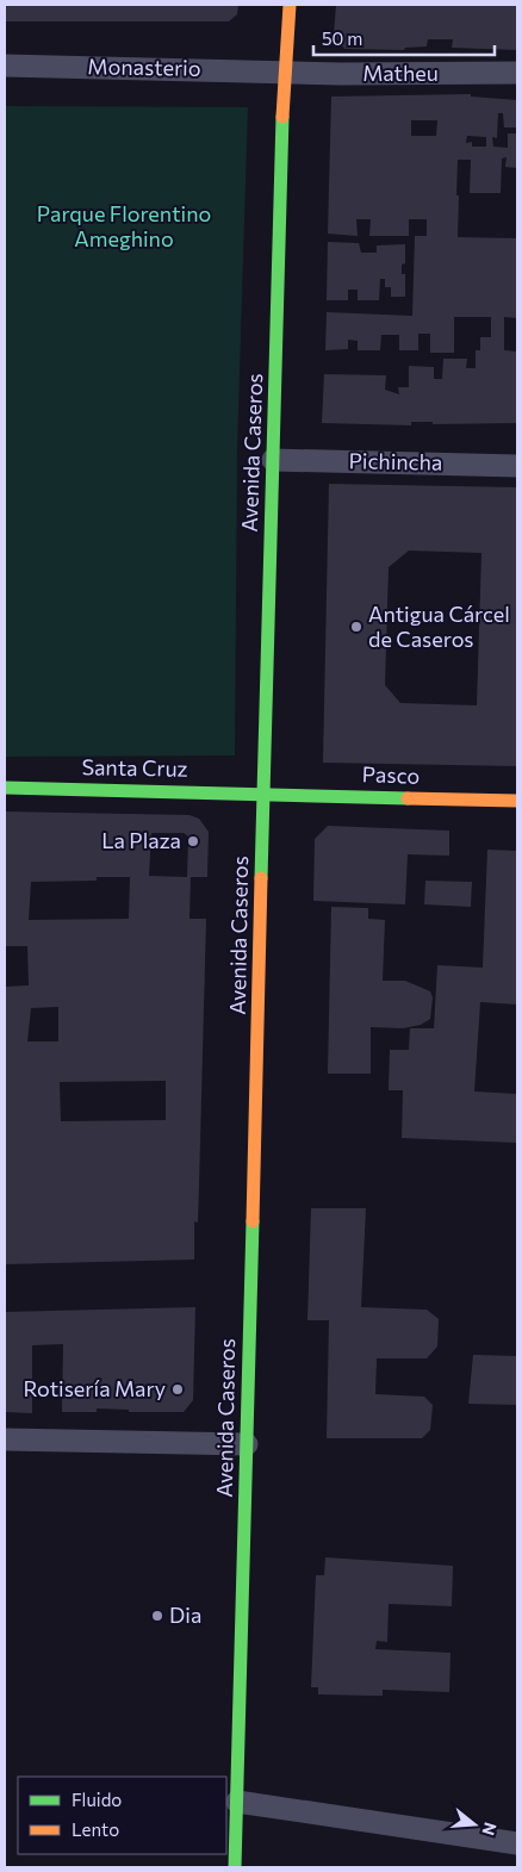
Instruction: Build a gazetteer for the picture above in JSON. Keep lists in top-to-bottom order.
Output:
{
  "streets": {
    "main road": ["Avenida Caseros", "Santa Cruz", "Pasco"],
    "street": ["Monasterio", "Matheu", "Pichincha"]
  },
  "crossings": [
    ["Monasterio", "Matheu"],
    ["Monasterio", "Avenida Caseros"],
    ["Matheu", "Avenida Caseros"],
    ["Avenida Caseros", "Pichincha"],
    ["Avenida Caseros", "Santa Cruz"],
    ["Avenida Caseros", "Pasco"],
    ["Santa Cruz", "Pasco"]
  ],
  "parks": ["Parque Florentino Ameghino"],
  "places": [
    "Antigua Cárcel de Caseros",
    "La Plaza",
    "Rotisería Mary",
    "Dia"
  ],
  "legend": ["Fluido", "Lento"],
  "scale_bar": "50 m",
  "north": "right"
}
